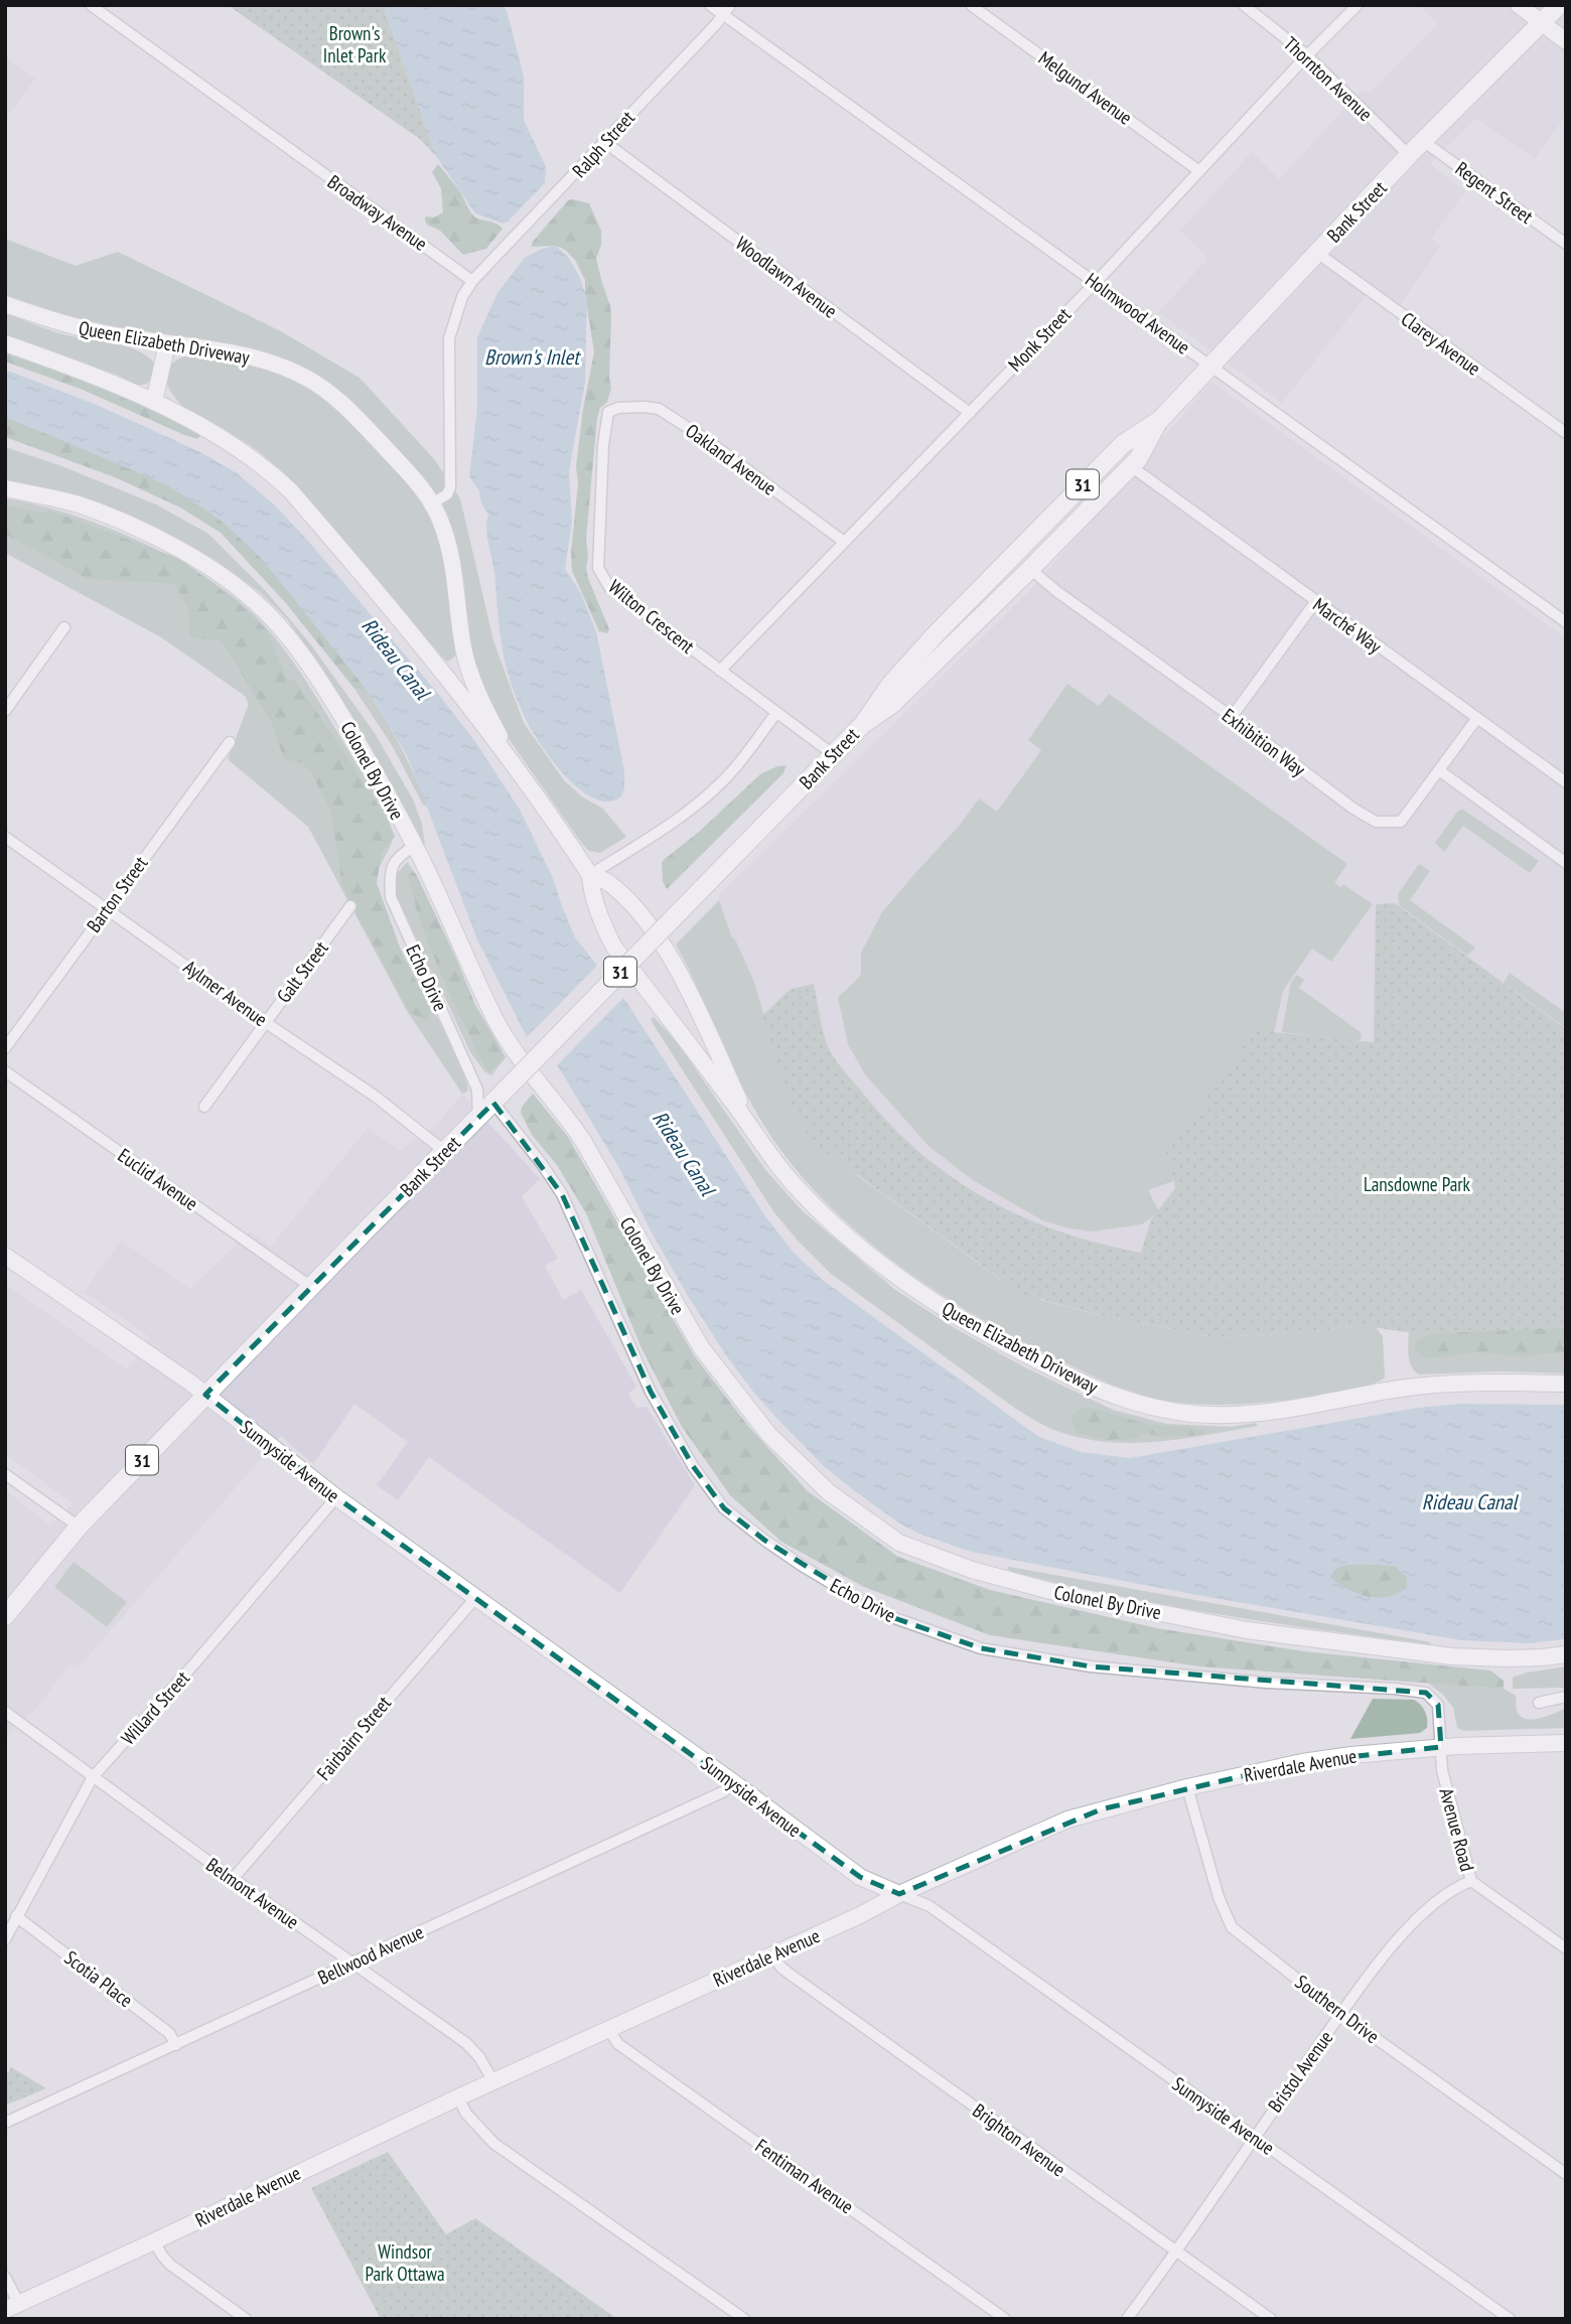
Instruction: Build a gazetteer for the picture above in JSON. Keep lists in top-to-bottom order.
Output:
{
  "streets": {
    "main road": [
      "Bank Street",
      "Queen Elizabeth Driveway",
      "31",
      "Colonel By Drive",
      "Sunnyside Avenue",
      "Riverdale Avenue"
    ],
    "street": [
      "Thornton Avenue",
      "Melgund Avenue",
      "Ralph Street",
      "Regent Street",
      "Broadway Avenue",
      "Woodlawn Avenue",
      "Holmwood Avenue",
      "Monk Street",
      "Clarey Avenue",
      "Oakland Avenue",
      "Wilton Crescent",
      "Marché Way",
      "Exhibition Way",
      "Barton Street",
      "Galt Street",
      "Echo Drive",
      "Aylmer Avenue",
      "Euclid Avenue",
      "Willard Street",
      "Fairbairn Street",
      "Avenue Road",
      "Belmont Avenue",
      "Bellwood Avenue",
      "Scotia Place",
      "Southern Drive",
      "Bristol Avenue",
      "Brighton Avenue",
      "Fentiman Avenue"
    ]
  },
  "crossings": [
    ["Thornton Avenue", "Bank Street"],
    ["Thornton Avenue", "Monk Street"],
    ["Melgund Avenue", "Monk Street"],
    ["Ralph Street", "Broadway Avenue"],
    ["Ralph Street", "Woodlawn Avenue"],
    ["Ralph Street", "Holmwood Avenue"],
    ["Regent Street", "Bank Street"],
    ["Bank Street", "Holmwood Avenue"],
    ["Bank Street", "Clarey Avenue"],
    ["Bank Street", "Wilton Crescent"],
    ["Bank Street", "Marché Way"],
    ["Bank Street", "Exhibition Way"],
    ["Bank Street", "Echo Drive"],
    ["Bank Street", "Aylmer Avenue"],
    ["Bank Street", "Euclid Avenue"],
    ["Bank Street", "Sunnyside Avenue"],
    ["Woodlawn Avenue", "Monk Street"],
    ["Holmwood Avenue", "Monk Street"],
    ["Monk Street", "Oakland Avenue"],
    ["Monk Street", "Wilton Crescent"],
    ["Oakland Avenue", "Wilton Crescent"],
    ["Marché Way", "Exhibition Way"],
    ["Colonel By Drive", "Echo Drive"],
    ["Barton Street", "Aylmer Avenue"],
    ["Galt Street", "Aylmer Avenue"],
    ["Echo Drive", "Riverdale Avenue"],
    ["Echo Drive", "Avenue Road"],
    ["Sunnyside Avenue", "Willard Street"],
    ["Sunnyside Avenue", "Fairbairn Street"],
    ["Sunnyside Avenue", "Riverdale Avenue"],
    ["Sunnyside Avenue", "Bellwood Avenue"],
    ["Sunnyside Avenue", "Bristol Avenue"],
    ["Willard Street", "Belmont Avenue"],
    ["Willard Street", "Scotia Place"],
    ["Fairbairn Street", "Belmont Avenue"],
    ["Riverdale Avenue", "Avenue Road"],
    ["Riverdale Avenue", "Belmont Avenue"],
    ["Riverdale Avenue", "Southern Drive"],
    ["Riverdale Avenue", "Brighton Avenue"],
    ["Riverdale Avenue", "Fentiman Avenue"],
    ["Avenue Road", "Bristol Avenue"],
    ["Belmont Avenue", "Bellwood Avenue"],
    ["Bellwood Avenue", "Scotia Place"],
    ["Southern Drive", "Bristol Avenue"],
    ["Bristol Avenue", "Brighton Avenue"]
  ],
  "water": ["Brown's Inlet", "Rideau Canal"],
  "parks": ["Brown's Inlet Park", "Lansdowne Park", "Windsor Park Ottawa"]
}
